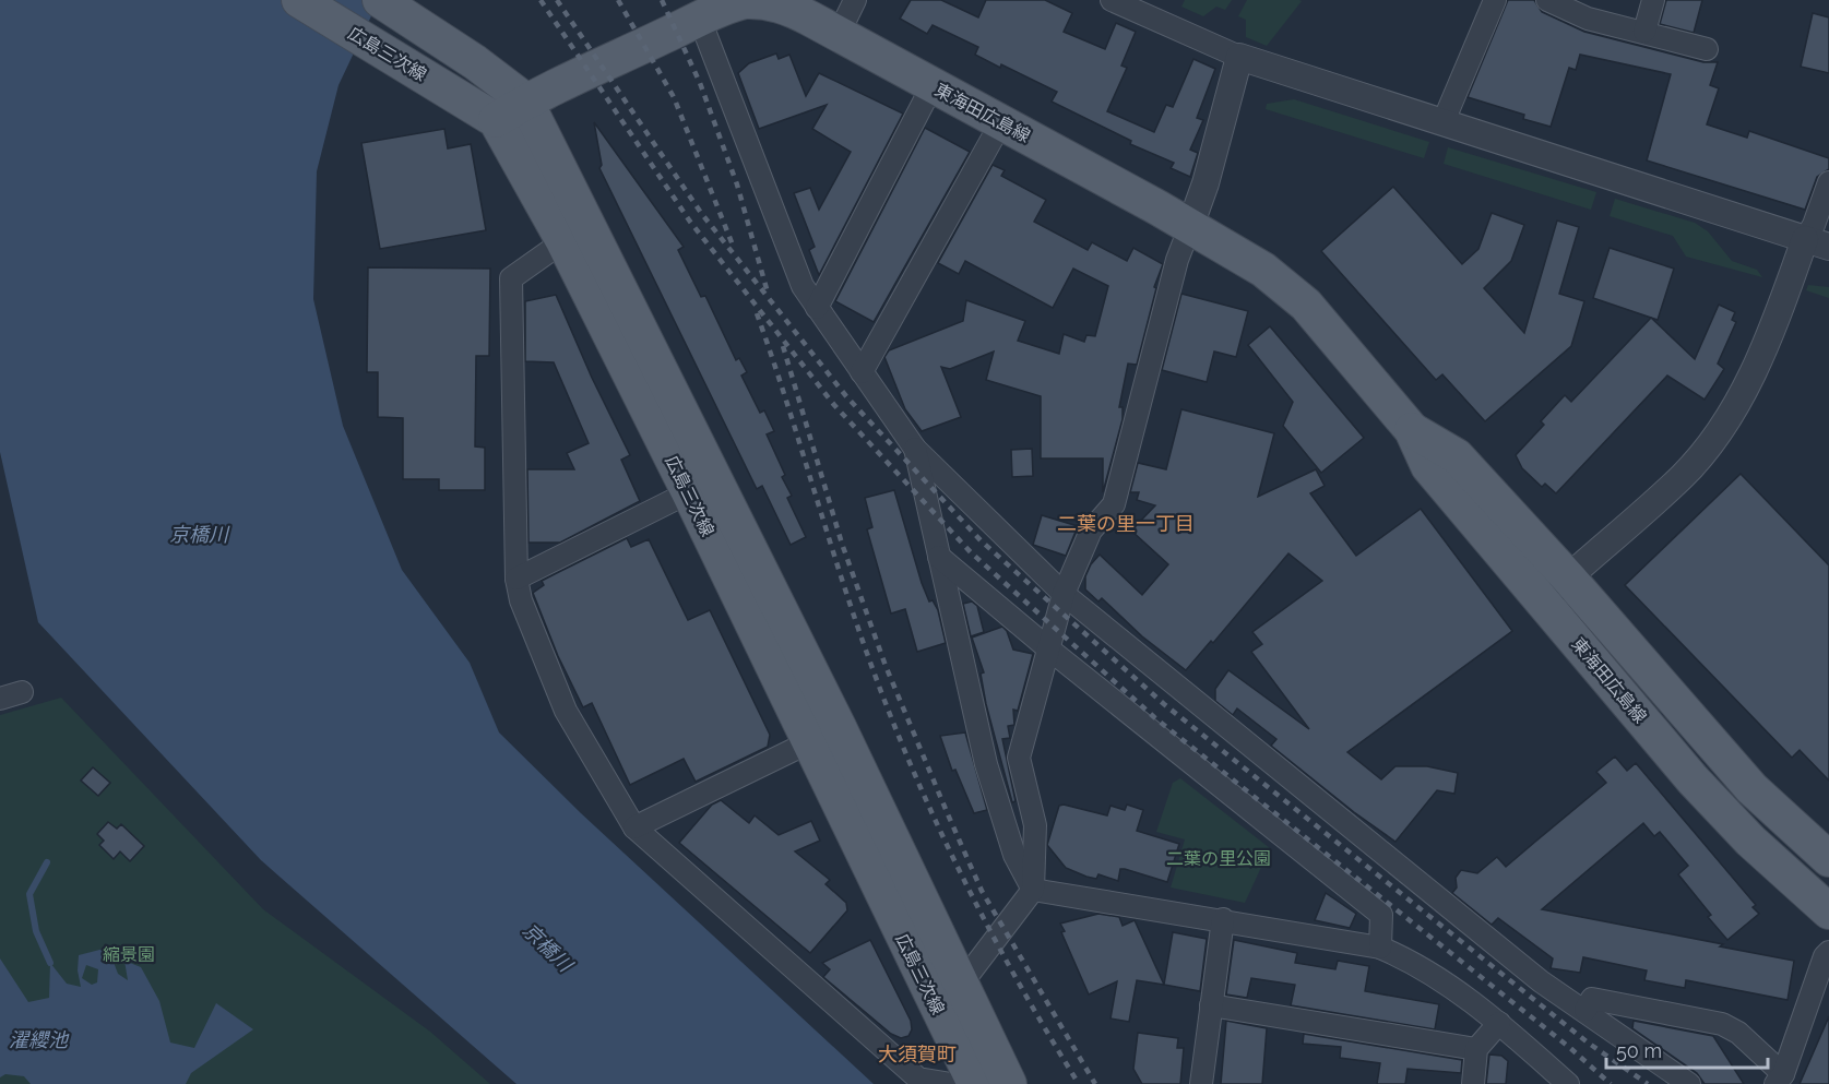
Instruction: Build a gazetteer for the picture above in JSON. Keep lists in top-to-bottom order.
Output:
{
  "streets": {
    "main road": ["広島三次線", "東海田広島線"]
  },
  "crossings": [
    ["広島三次線", "東海田広島線"]
  ],
  "districts": ["二葉の里一丁目", "大須賀町"],
  "water": ["京橋川", "濯纓池"],
  "parks": ["二葉の里公園", "縮景園"],
  "scale_bar": "50 m"
}
